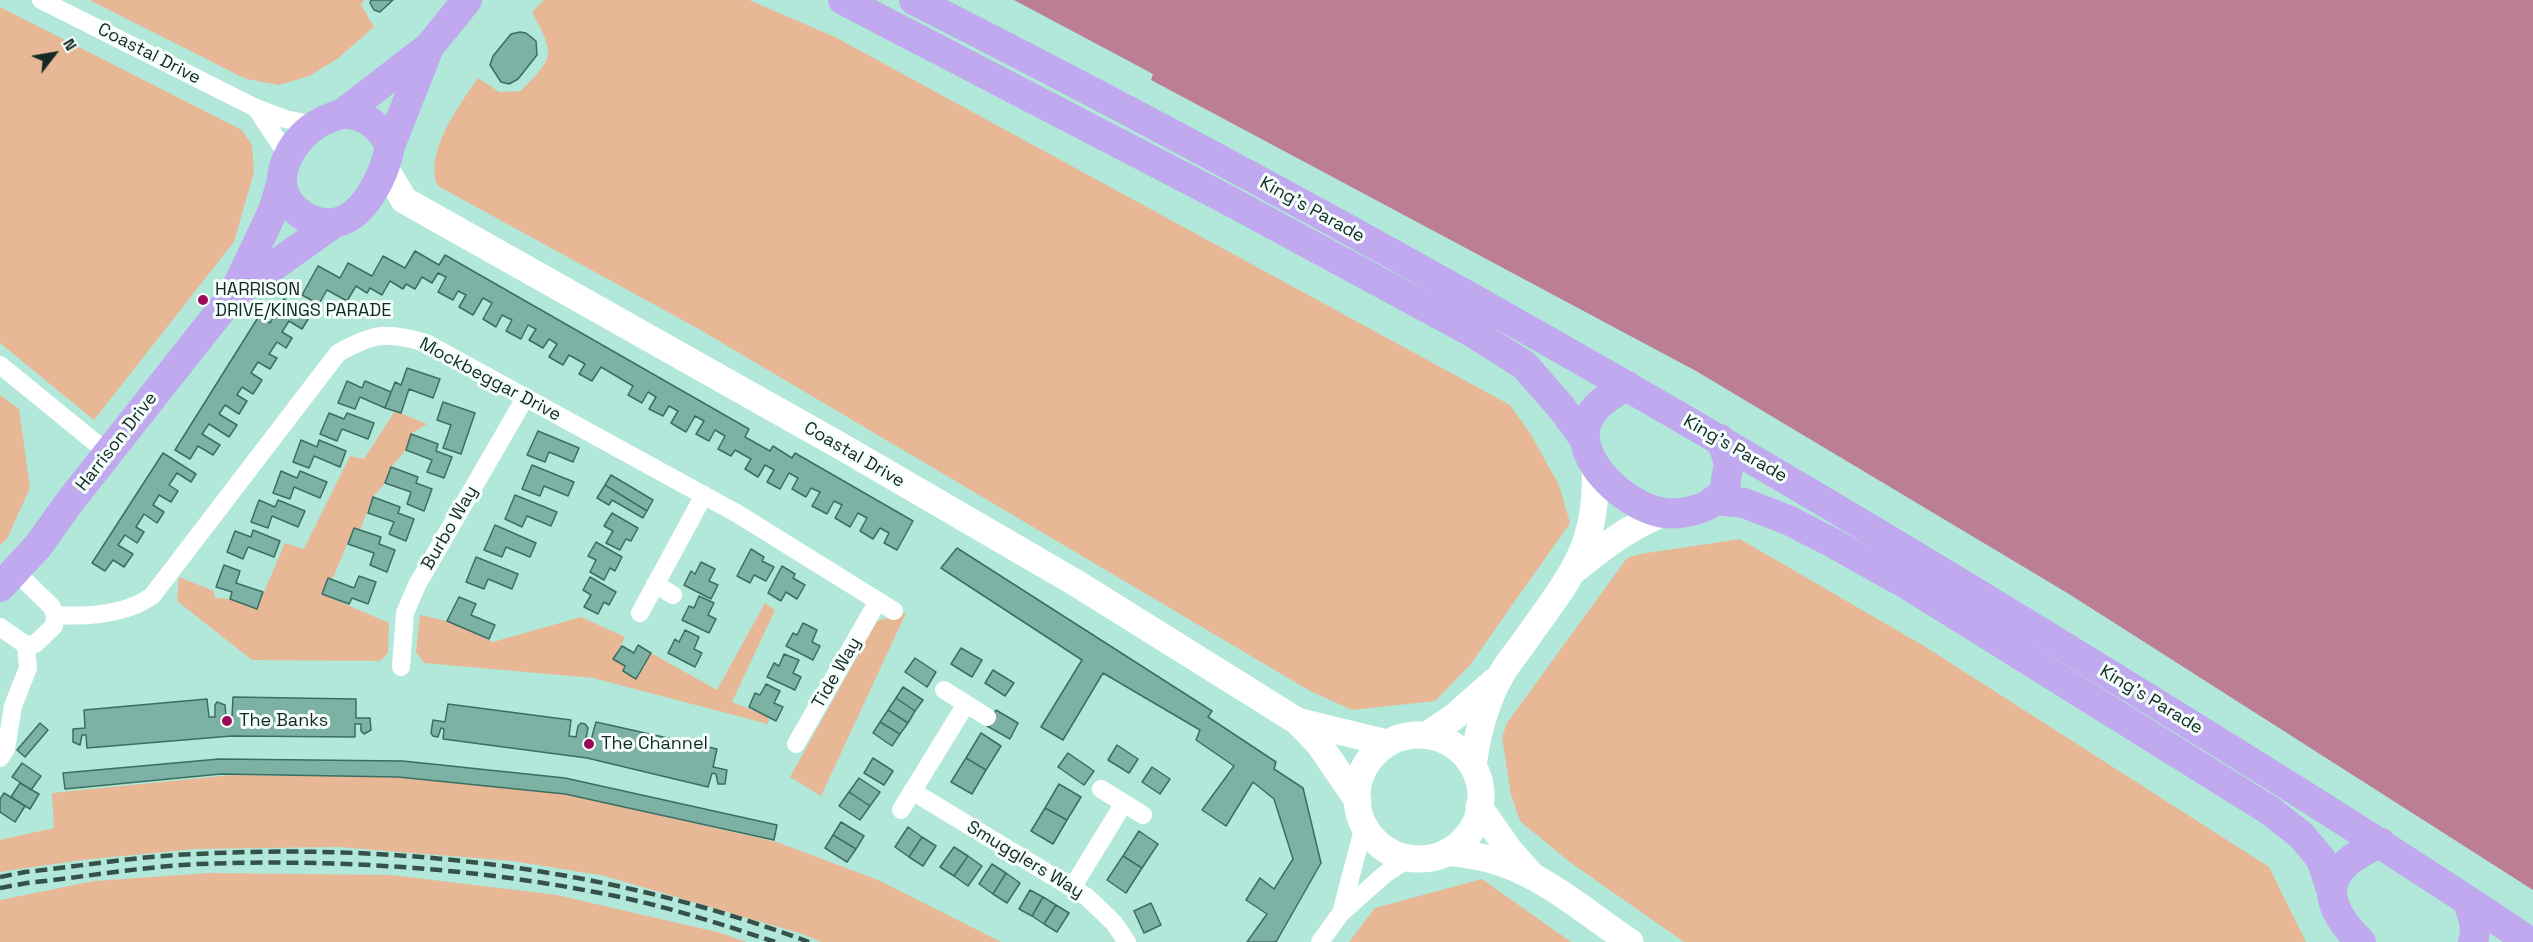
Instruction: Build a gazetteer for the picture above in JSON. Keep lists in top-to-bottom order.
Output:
{
  "streets": {
    "main road": ["King's Parade", "Harrison Drive"],
    "street": [
      "Coastal Drive",
      "Mockbeggar Drive",
      "Burbo Way",
      "Tide Way",
      "Smugglers Way"
    ]
  },
  "crossings": [
    ["Coastal Drive", "Harrison Drive"],
    ["Mockbeggar Drive", "Burbo Way"],
    ["Mockbeggar Drive", "Tide Way"]
  ],
  "places": ["HARRISON DRIVE/KINGS PARADE", "The Banks", "The Channel"],
  "north": "top right"
}
